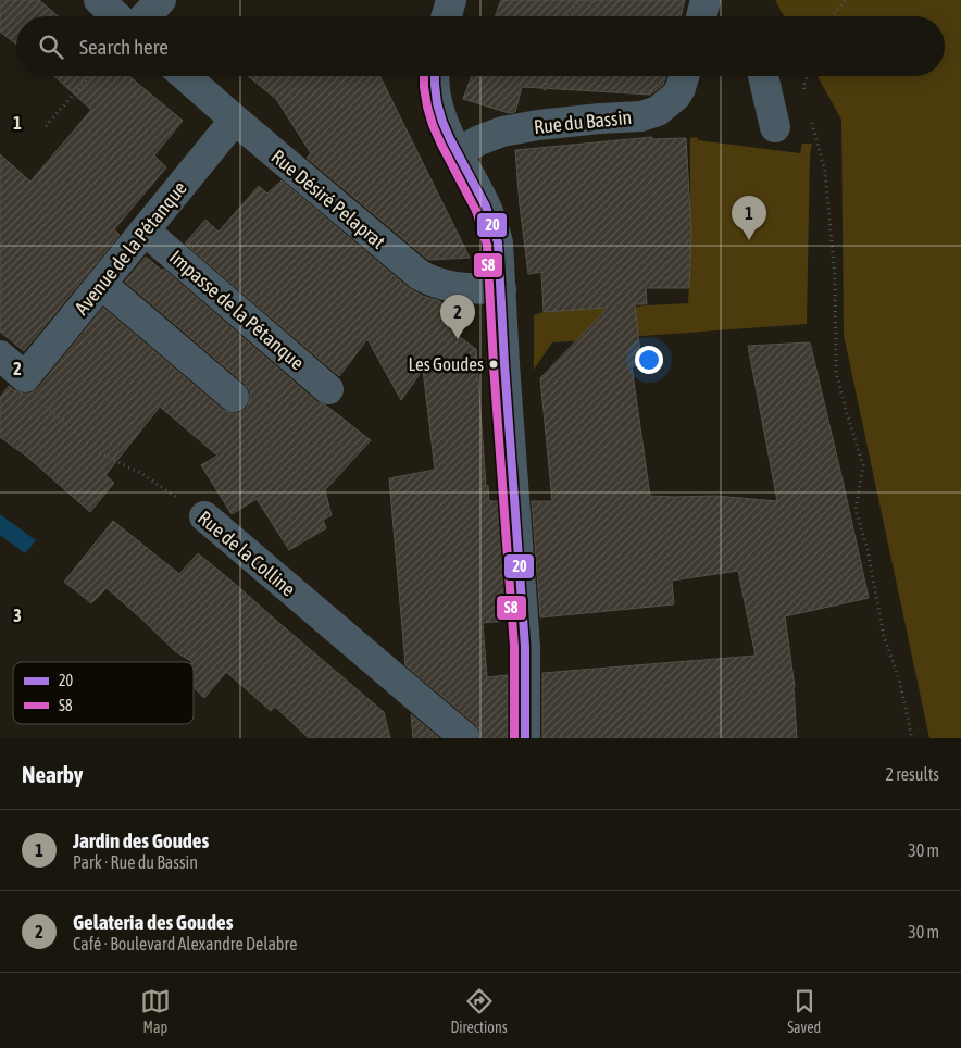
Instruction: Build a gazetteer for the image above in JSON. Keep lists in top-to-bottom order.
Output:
{
  "streets": {
    "street": [
      "Rue du Bassin",
      "Rue Désiré Pelaprat",
      "Avenue de la Pétanque",
      "Impasse de la Pétanque",
      "Rue de la Colline"
    ]
  },
  "crossings": [
    ["Rue Désiré Pelaprat", "Avenue de la Pétanque"],
    ["Avenue de la Pétanque", "Impasse de la Pétanque"],
    ["Avenue de la Pétanque", "Rue de la Colline"]
  ],
  "places": ["Les Goudes"],
  "lines": ["transit line 20", "transit line S8"],
  "legend": ["20", "S8"],
  "page": {
    "search": "Search here",
    "pins": ["1", "2"],
    "heading": ["Nearby", "2 results"],
    "list": [
      {
        "mark": "1",
        "name": "Jardin des Goudes",
        "note": "Park · Rue du Bassin",
        "value": "30 m"
      },
      {
        "mark": "2",
        "name": "Gelateria des Goudes",
        "note": "Café · Boulevard Alexandre Delabre",
        "value": "30 m"
      }
    ],
    "nav": ["Map", "Directions", "Saved"]
  },
  "grid": {
    "rows": ["1", "2", "3"]
  }
}
